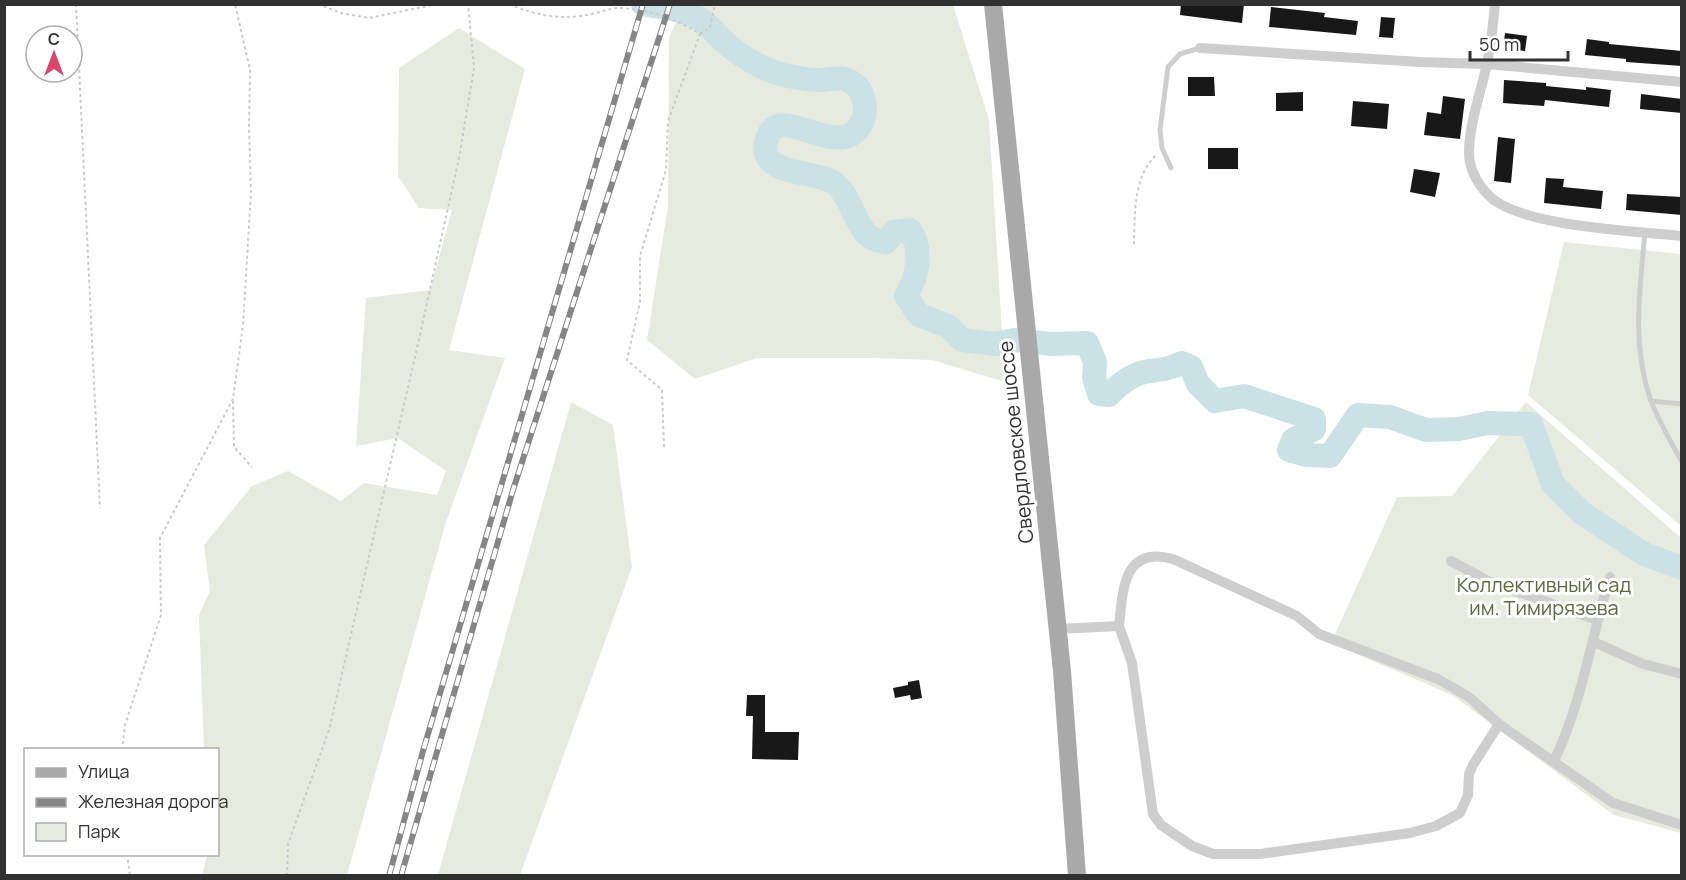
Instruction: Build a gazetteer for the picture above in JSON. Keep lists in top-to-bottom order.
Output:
{
  "streets": {
    "main road": ["Свердловское шоссе"]
  },
  "parks": ["Коллективный сад им. Тимирязева"],
  "legend": ["Улица", "Железная дорога", "Парк"],
  "scale_bar": "50 m",
  "north": "top"
}
